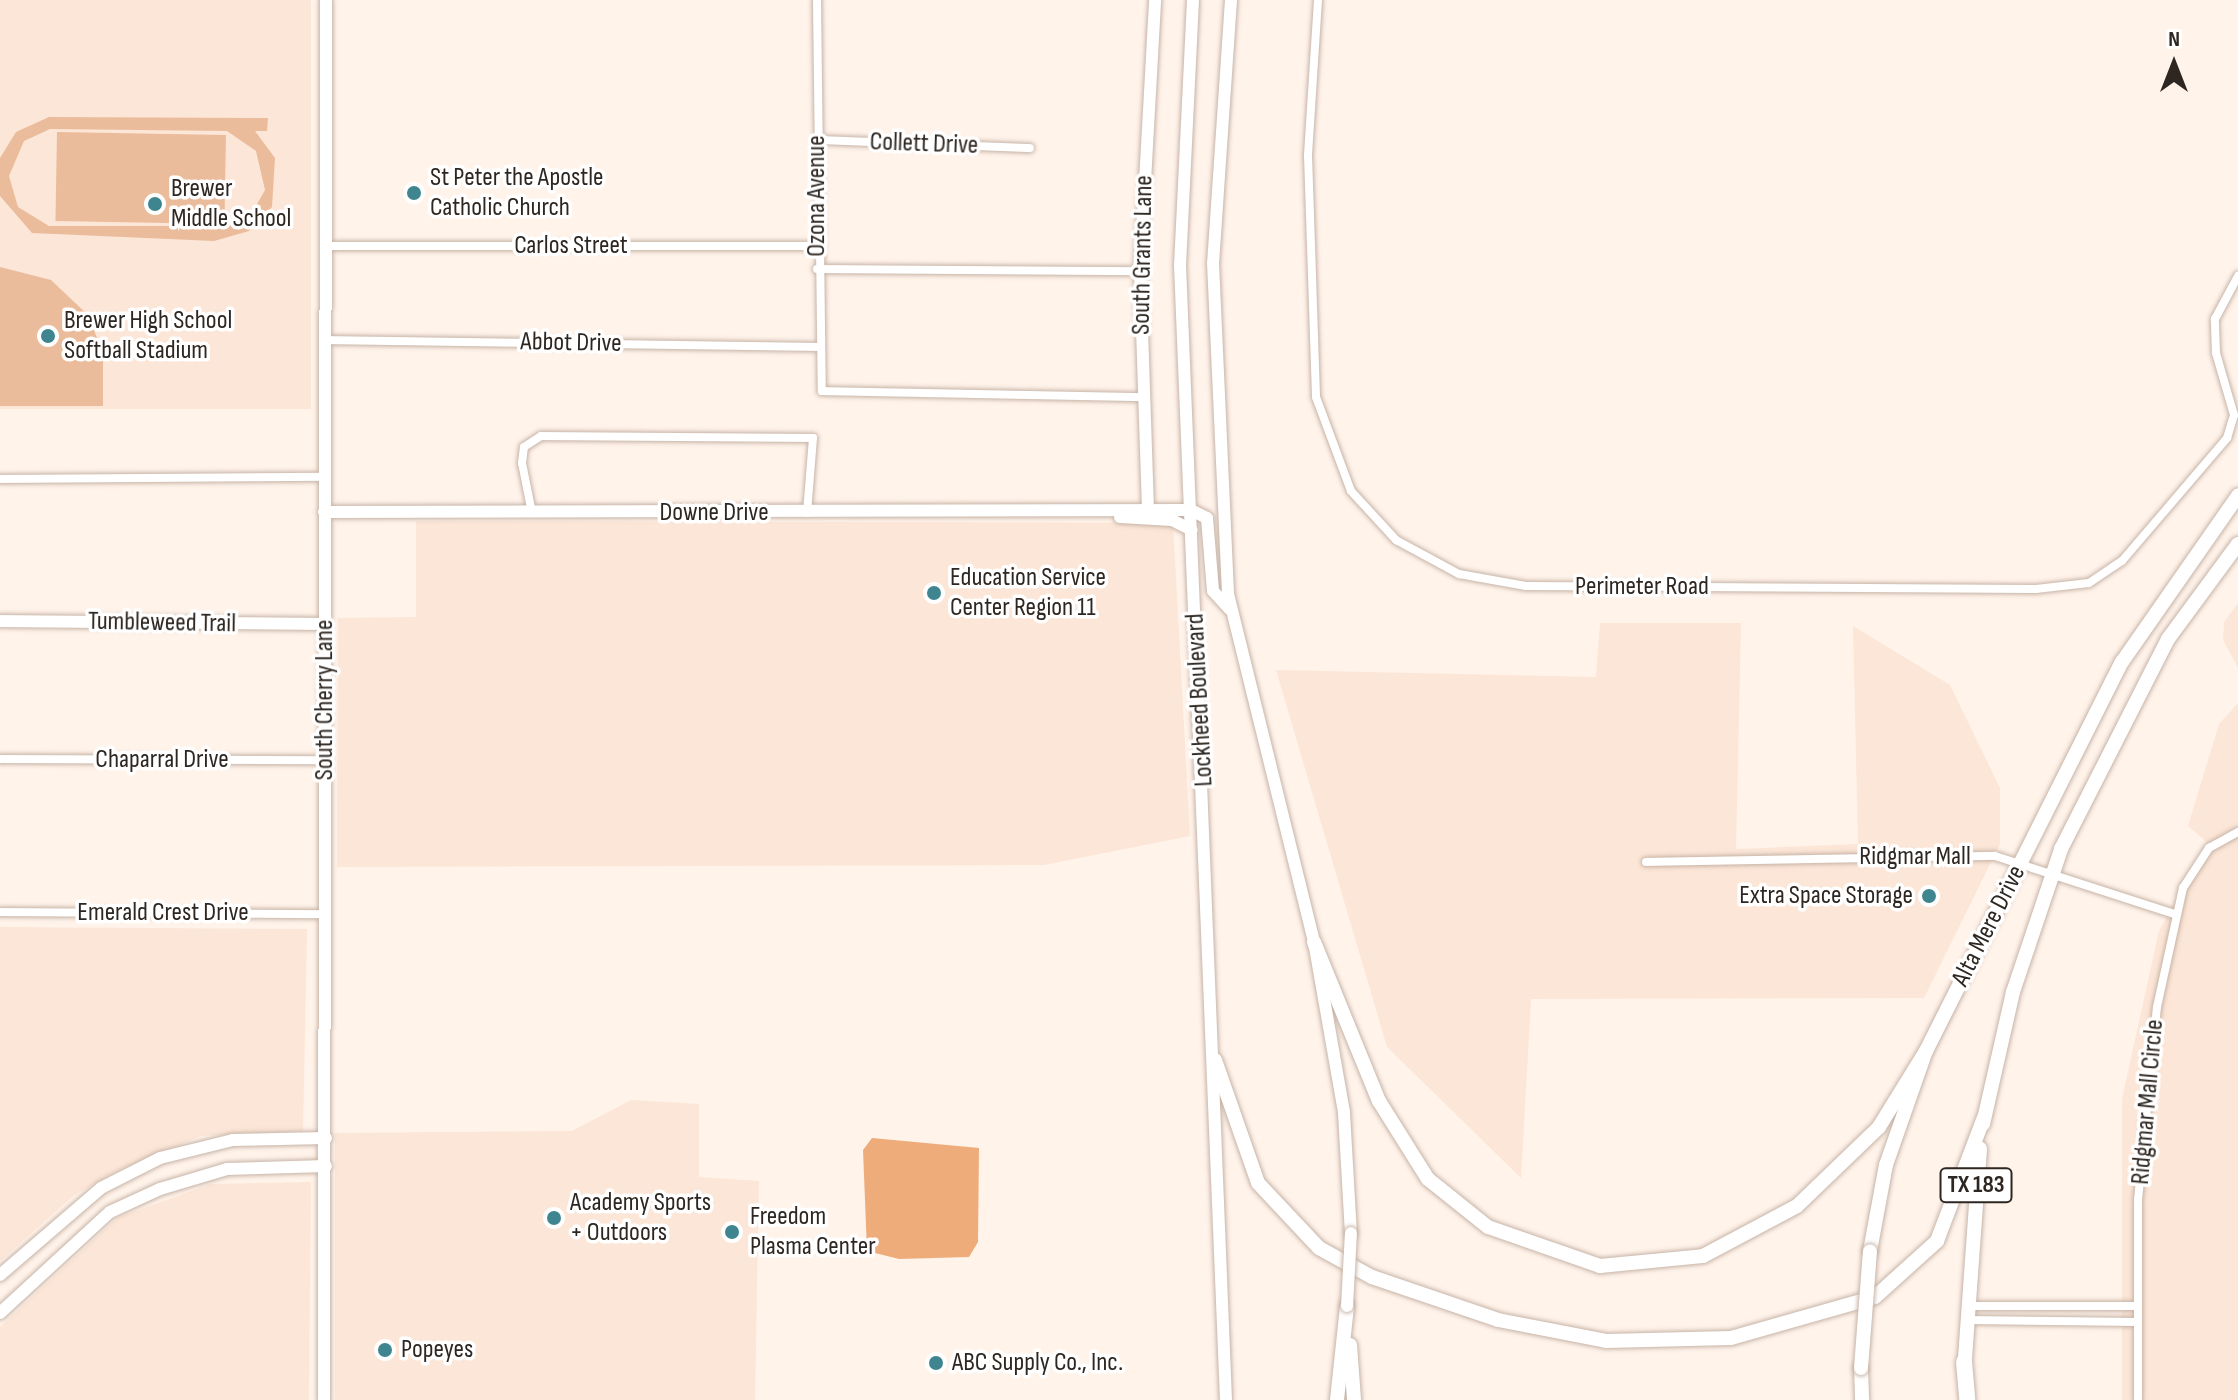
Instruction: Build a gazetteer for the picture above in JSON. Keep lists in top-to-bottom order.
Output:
{
  "streets": {
    "main road": ["Alta Mere Drive", "TX 183"],
    "street": [
      "Collett Drive",
      "Ozona Avenue",
      "Carlos Street",
      "South Grants Lane",
      "Abbot Drive",
      "Downe Drive",
      "Perimeter Road",
      "Tumbleweed Trail",
      "South Cherry Lane",
      "Lockheed Boulevard",
      "Chaparral Drive",
      "Ridgmar Mall",
      "Emerald Crest Drive",
      "Ridgmar Mall Circle"
    ]
  },
  "crossings": [
    ["Collett Drive", "Ozona Avenue"],
    ["Ozona Avenue", "Carlos Street"],
    ["Ozona Avenue", "South Grants Lane"],
    ["Ozona Avenue", "Abbot Drive"],
    ["Carlos Street", "South Cherry Lane"],
    ["South Grants Lane", "Downe Drive"],
    ["Abbot Drive", "South Cherry Lane"],
    ["Downe Drive", "South Cherry Lane"],
    ["Downe Drive", "Lockheed Boulevard"],
    ["Tumbleweed Trail", "South Cherry Lane"],
    ["South Cherry Lane", "Chaparral Drive"],
    ["South Cherry Lane", "Emerald Crest Drive"],
    ["Ridgmar Mall", "Alta Mere Drive"],
    ["Ridgmar Mall", "Ridgmar Mall Circle"]
  ],
  "places": [
    "St Peter the Apostle Catholic Church",
    "Brewer Middle School",
    "Brewer High School Softball Stadium",
    "Education Service Center Region 11",
    "Extra Space Storage",
    "Academy Sports + Outdoors",
    "Freedom Plasma Center",
    "Popeyes",
    "ABC Supply Co., Inc."
  ],
  "north": "top"
}
